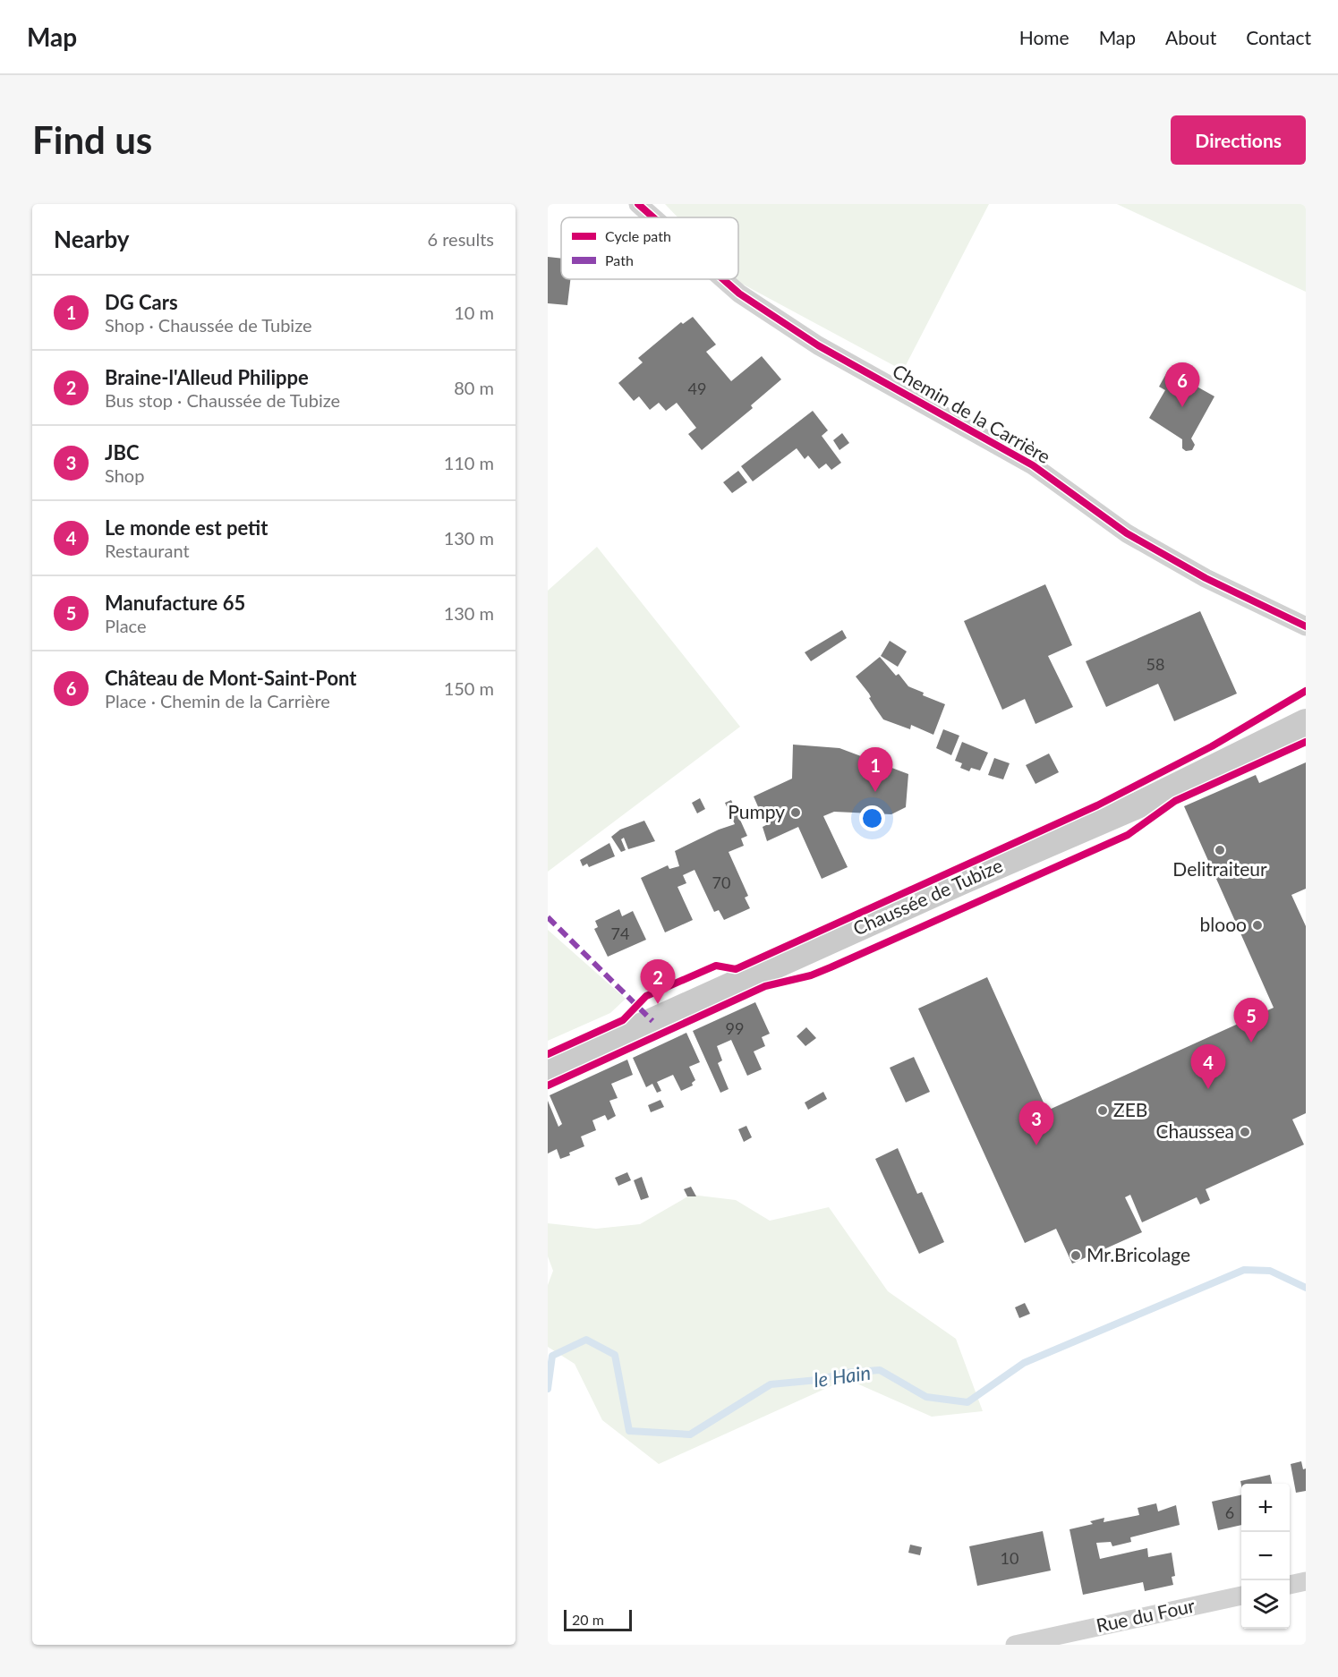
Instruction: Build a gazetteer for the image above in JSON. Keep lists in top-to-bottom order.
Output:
{
  "streets": {
    "main road": ["Chaussée de Tubize"],
    "street": ["Chemin de la Carrière", "Rue du Four"]
  },
  "water": ["le Hain"],
  "places": [
    "Pumpy",
    "Delitraiteur",
    "blooo",
    "ZEB",
    "Chaussea",
    "Mr.Bricolage"
  ],
  "house_numbers": [
    "49",
    "58",
    "70",
    "74",
    "99",
    "6",
    "10"
  ],
  "legend": ["Cycle path", "Path"],
  "scale_bar": "20 m",
  "page": {
    "header": "Map",
    "nav": [
      "Home",
      "Map",
      "About",
      "Contact"
    ],
    "buttons": "Directions",
    "title": "Find us",
    "heading": ["Nearby", "6 results"],
    "list": [
      {
        "mark": "1",
        "name": "DG Cars",
        "note": "Shop · Chaussée de Tubize",
        "value": "10 m"
      },
      {
        "mark": "2",
        "name": "Braine-l'Alleud Philippe",
        "note": "Bus stop · Chaussée de Tubize",
        "value": "80 m"
      },
      {
        "mark": "3",
        "name": "JBC",
        "note": "Shop",
        "value": "110 m"
      },
      {
        "mark": "4",
        "name": "Le monde est petit",
        "note": "Restaurant",
        "value": "130 m"
      },
      {
        "mark": "5",
        "name": "Manufacture 65",
        "note": "Place",
        "value": "130 m"
      },
      {
        "mark": "6",
        "name": "Château de Mont-Saint-Pont",
        "note": "Place · Chemin de la Carrière",
        "value": "150 m"
      }
    ],
    "pins": [
      "6",
      "1",
      "2",
      "5",
      "4",
      "3"
    ],
    "map_buttons": ["+", "−"],
    "scale": "20 m"
  }
}
